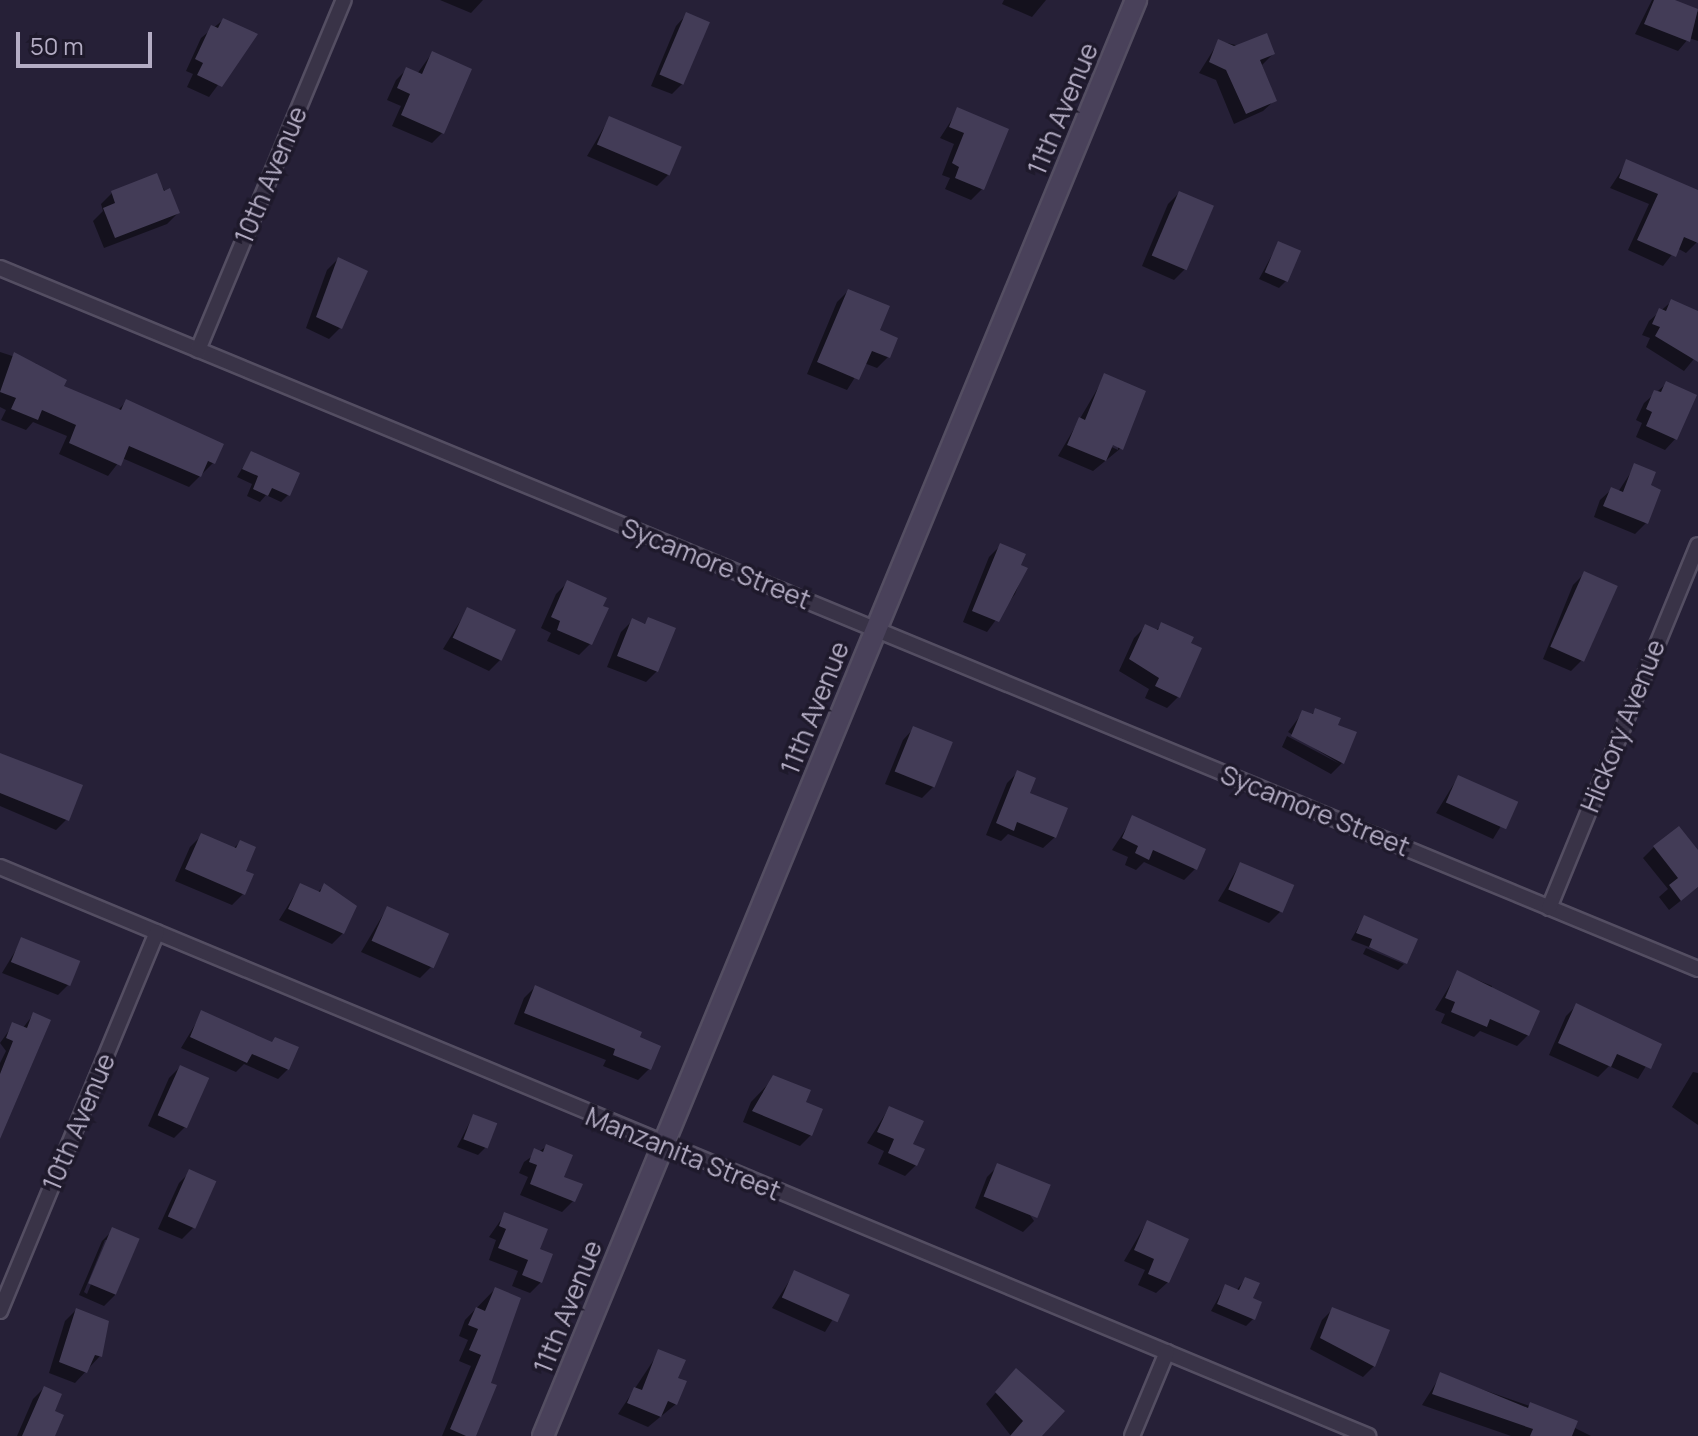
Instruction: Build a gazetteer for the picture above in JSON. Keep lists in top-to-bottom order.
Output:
{
  "streets": {
    "main road": ["11th Avenue"],
    "street": [
      "10th Avenue",
      "Sycamore Street",
      "Hickory Avenue",
      "Manzanita Street"
    ]
  },
  "crossings": [
    ["11th Avenue", "Sycamore Street"],
    ["11th Avenue", "Manzanita Street"],
    ["10th Avenue", "Sycamore Street"],
    ["10th Avenue", "Manzanita Street"],
    ["Sycamore Street", "Hickory Avenue"]
  ],
  "scale_bar": "50 m"
}
